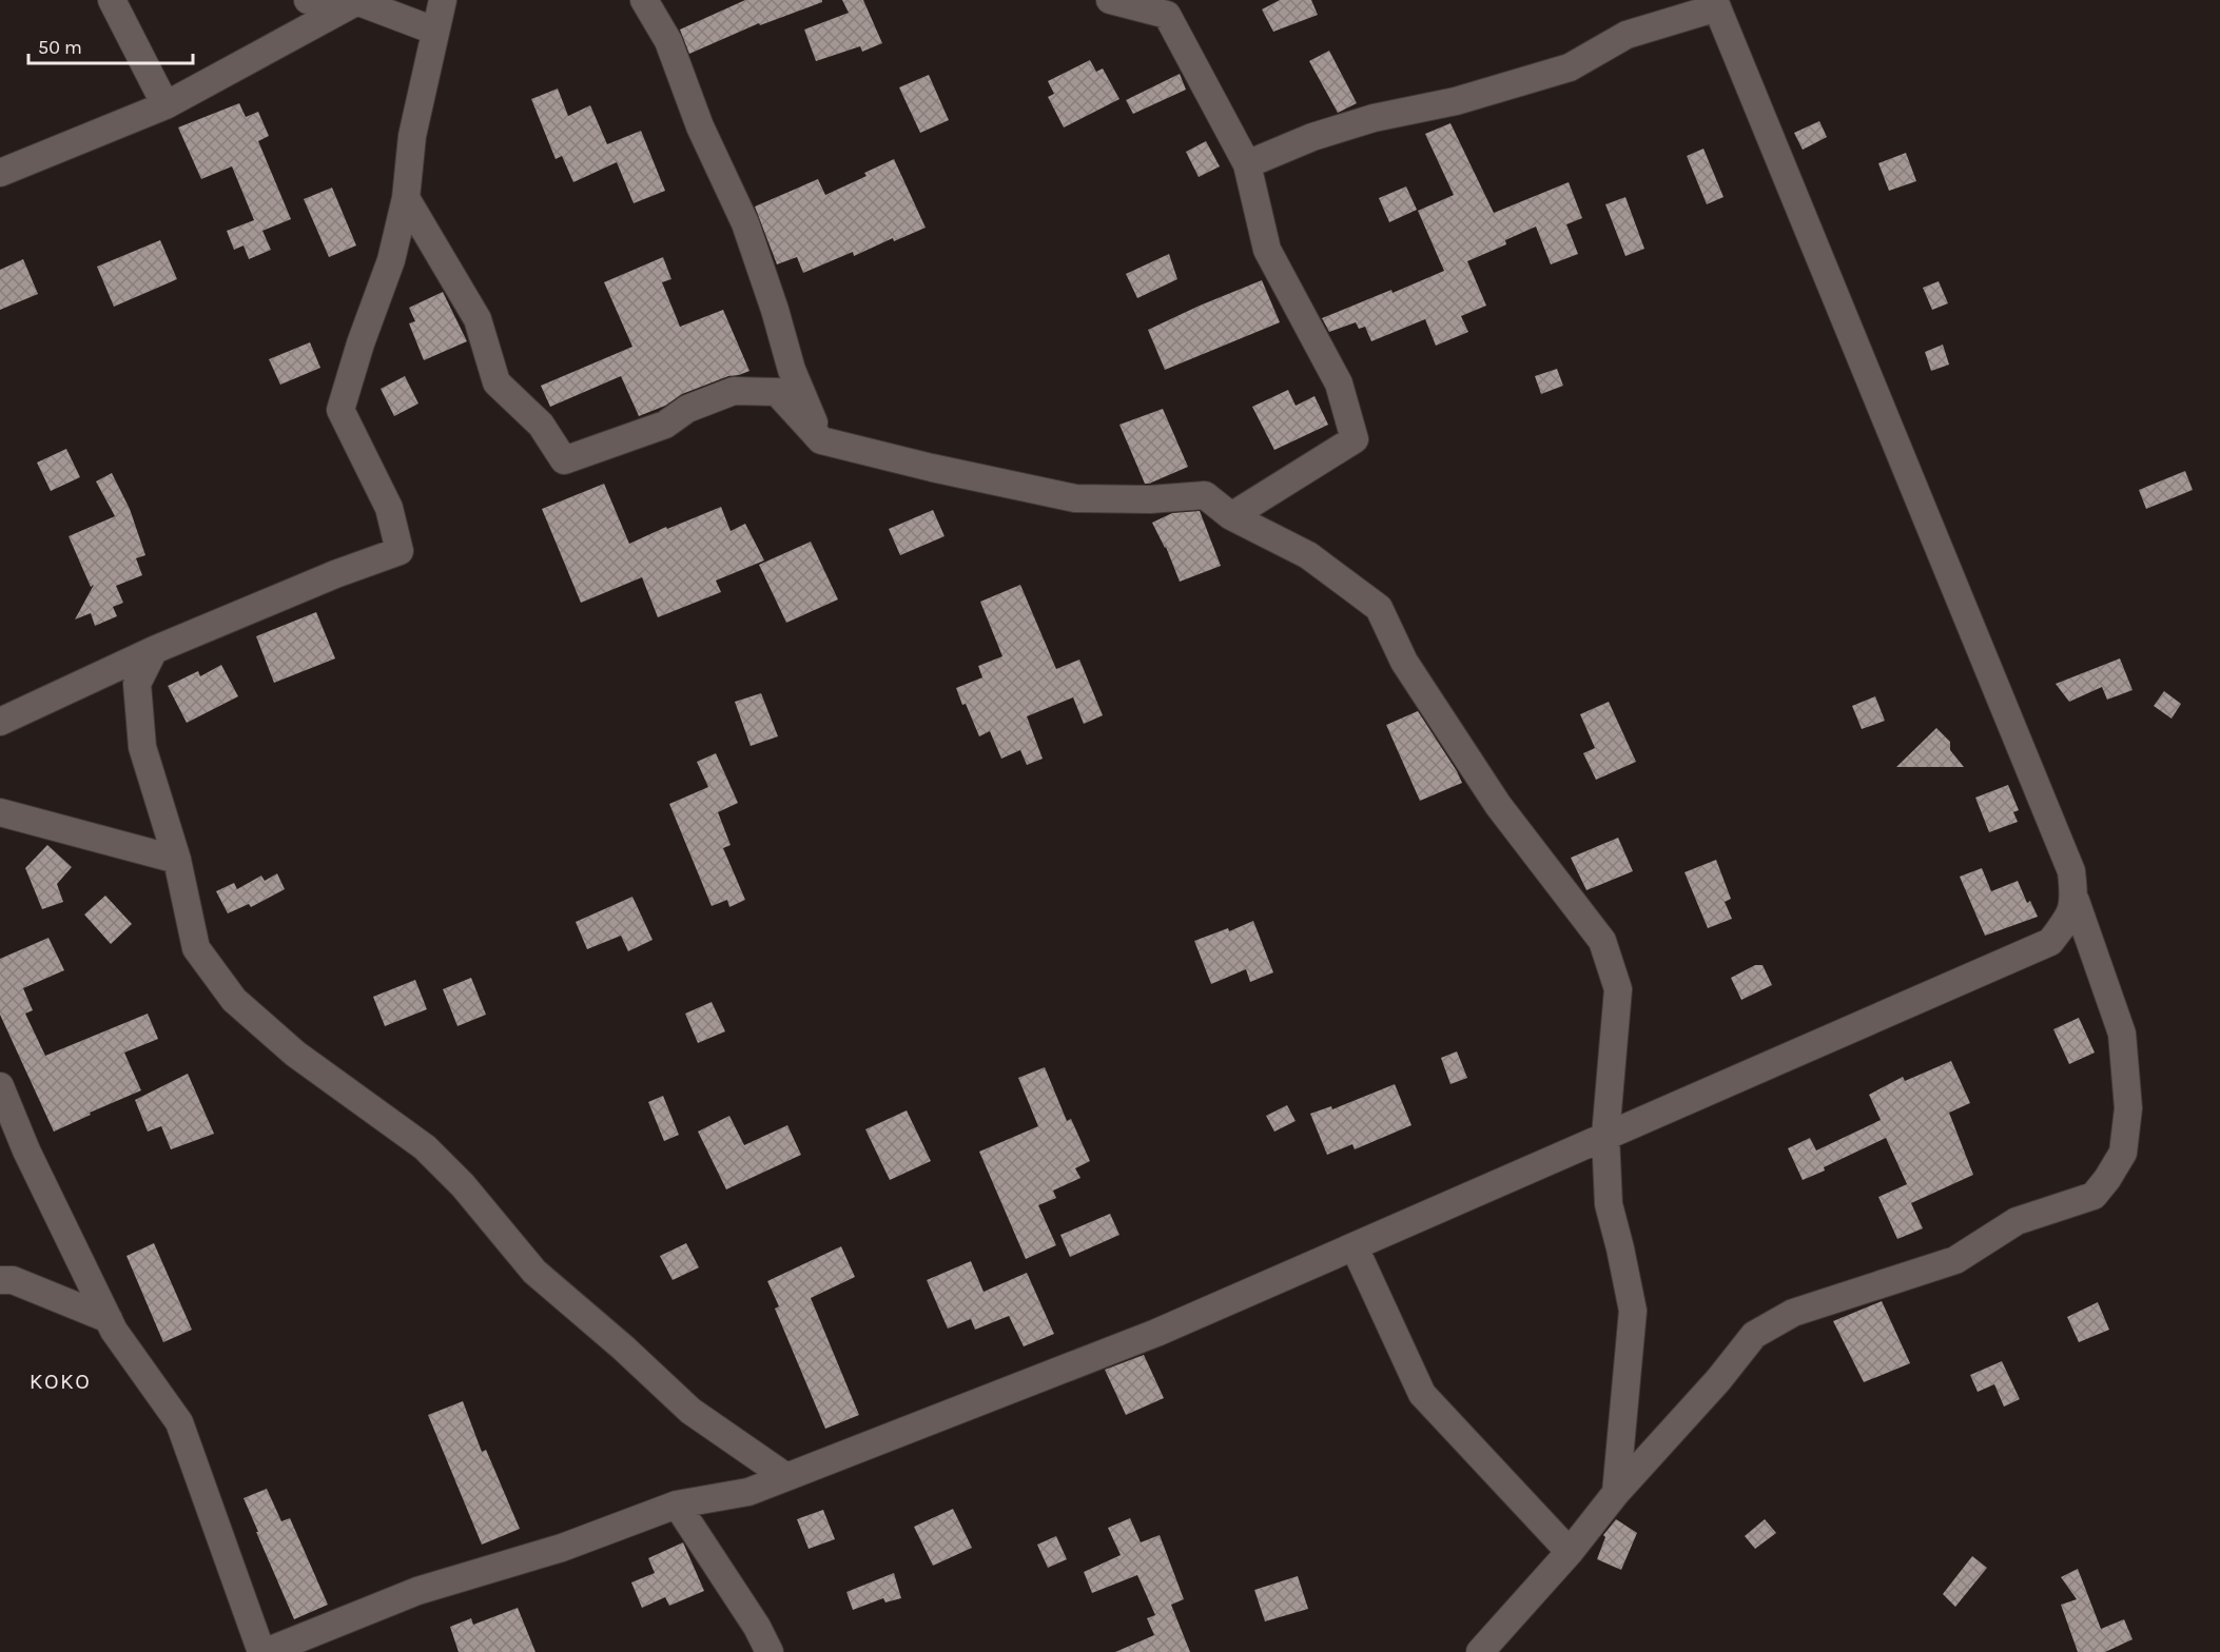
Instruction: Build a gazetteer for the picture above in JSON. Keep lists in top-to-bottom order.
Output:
{
  "districts": ["KOKO"],
  "scale_bar": "50 m"
}
